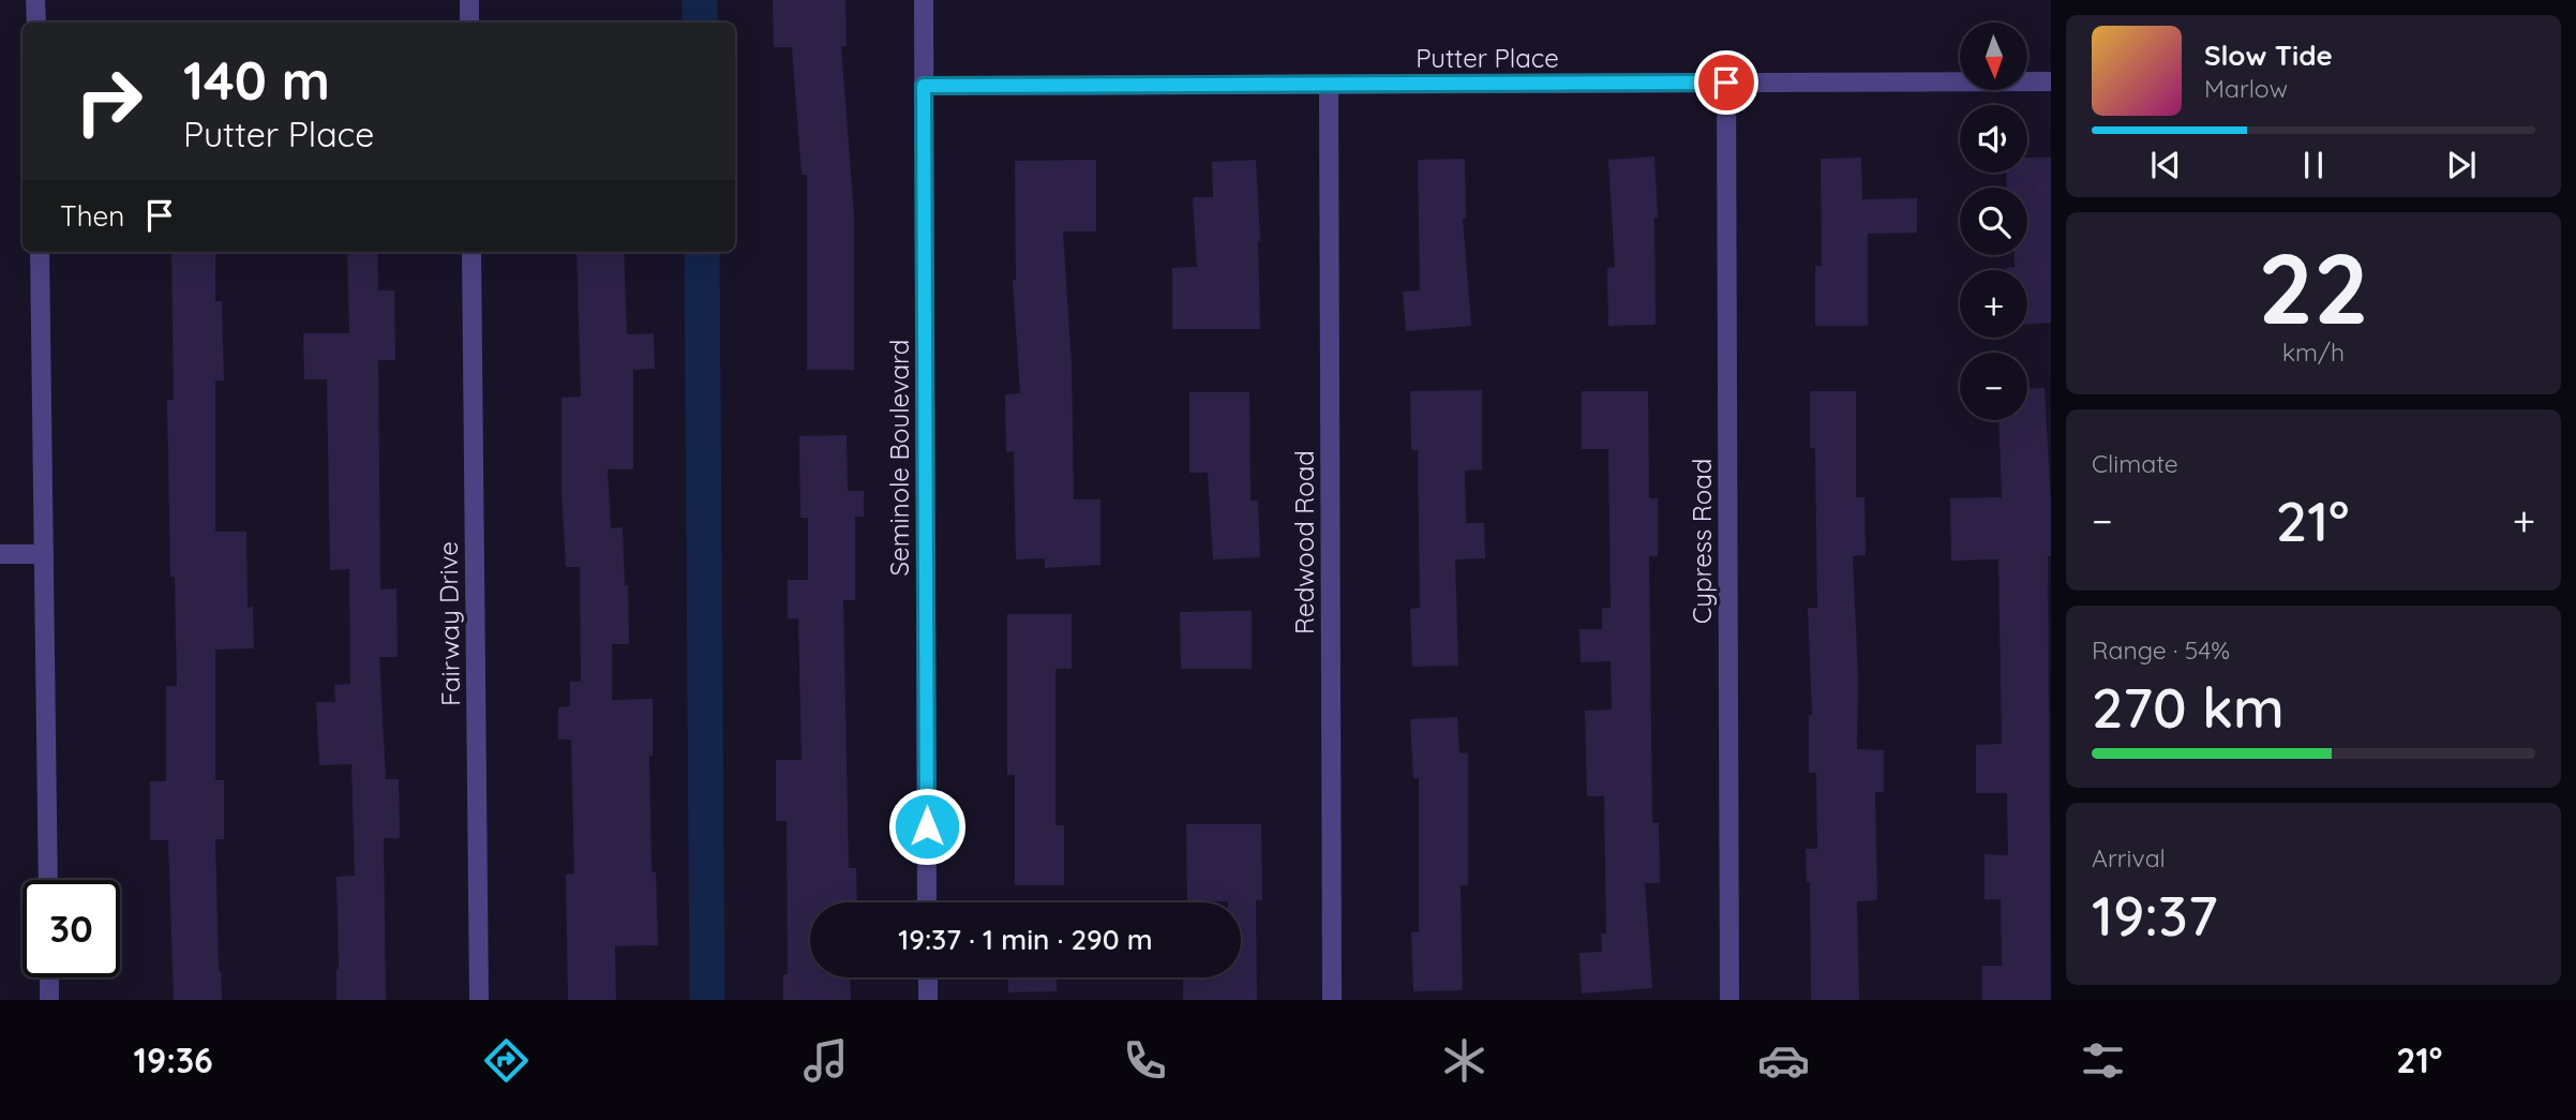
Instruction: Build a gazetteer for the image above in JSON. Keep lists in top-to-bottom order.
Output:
{
  "streets": {
    "street": [
      "Putter Place",
      "Seminole Boulevard",
      "Cypress Road",
      "Redwood Road",
      "Fairway Drive"
    ]
  },
  "crossings": [
    ["Putter Place", "Seminole Boulevard"],
    ["Putter Place", "Cypress Road"],
    ["Putter Place", "Redwood Road"]
  ],
  "north": "bottom",
  "page": {
    "map_buttons": ["+", "−"],
    "turn": ["140 m", "Putter Place"],
    "song": ["Slow Tide", "Marlow"],
    "then": "Then",
    "tile": [
      ["22", "km/h"],
      "Climate",
      ["Range · 54%", "270 km"],
      ["Arrival", "19:37"]
    ],
    "heat": ["−", "21°", "+"],
    "limit": "30",
    "trip": "19:37 · 1 min · 290 m",
    "tabs": ["19:36", "21°"]
  }
}
